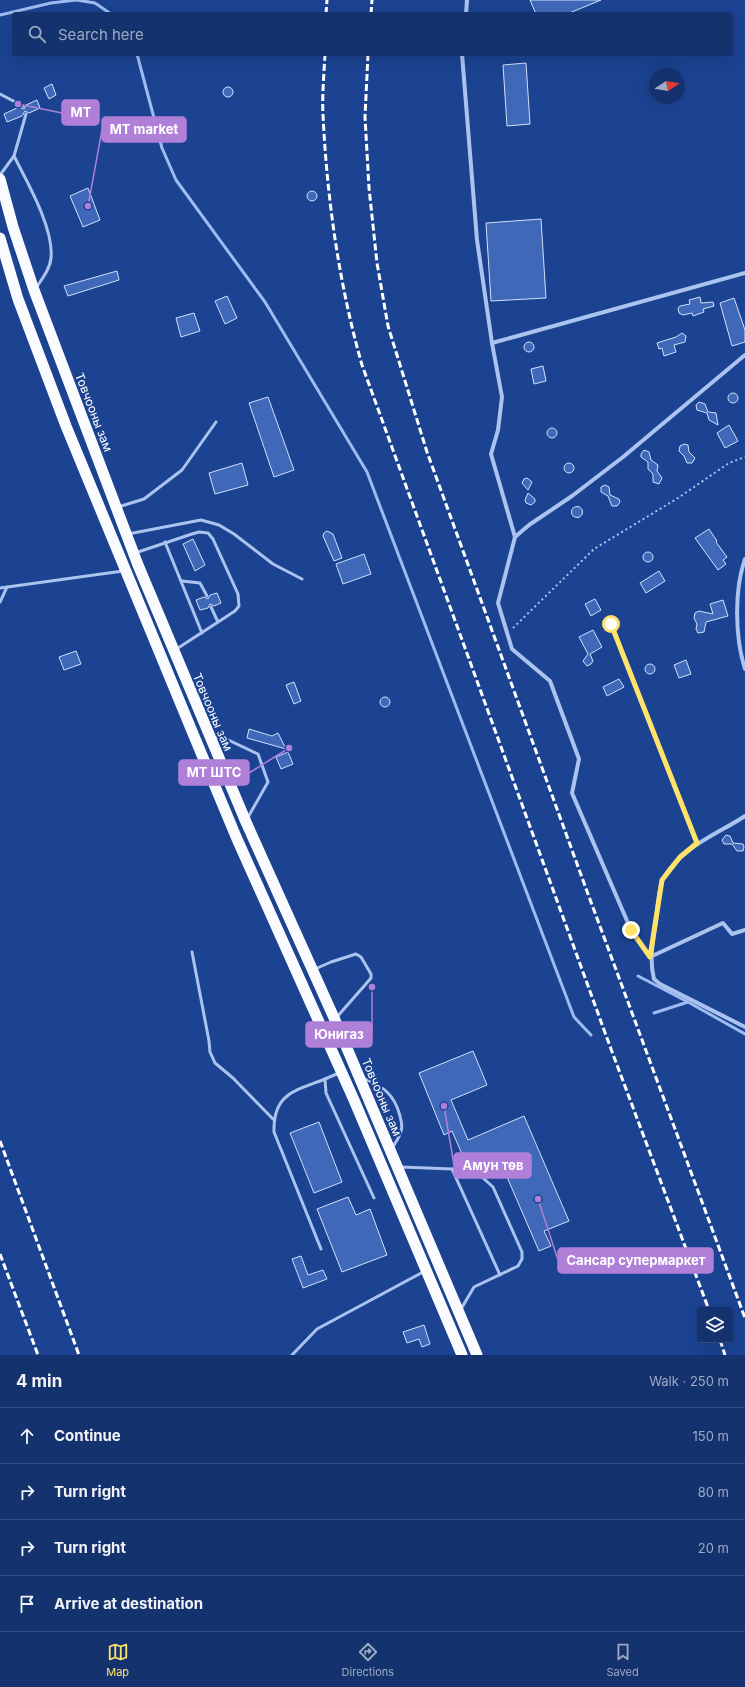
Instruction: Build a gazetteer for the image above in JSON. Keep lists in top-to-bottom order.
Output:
{
  "streets": {
    "highway": ["Товчооны зам"]
  },
  "places": [
    "МТ",
    "MT market",
    "MT ШТС",
    "Юнигаз",
    "Амун төв",
    "Сансар супермаркет"
  ],
  "north": "right",
  "page": {
    "search": "Search here",
    "heading": ["4 min", "Walk · 250 m"],
    "list": [
      ["Continue", "150 m"],
      ["Turn right", "80 m"],
      ["Turn right", "20 m"],
      "Arrive at destination"
    ],
    "nav": ["Map", "Directions", "Saved"]
  }
}
